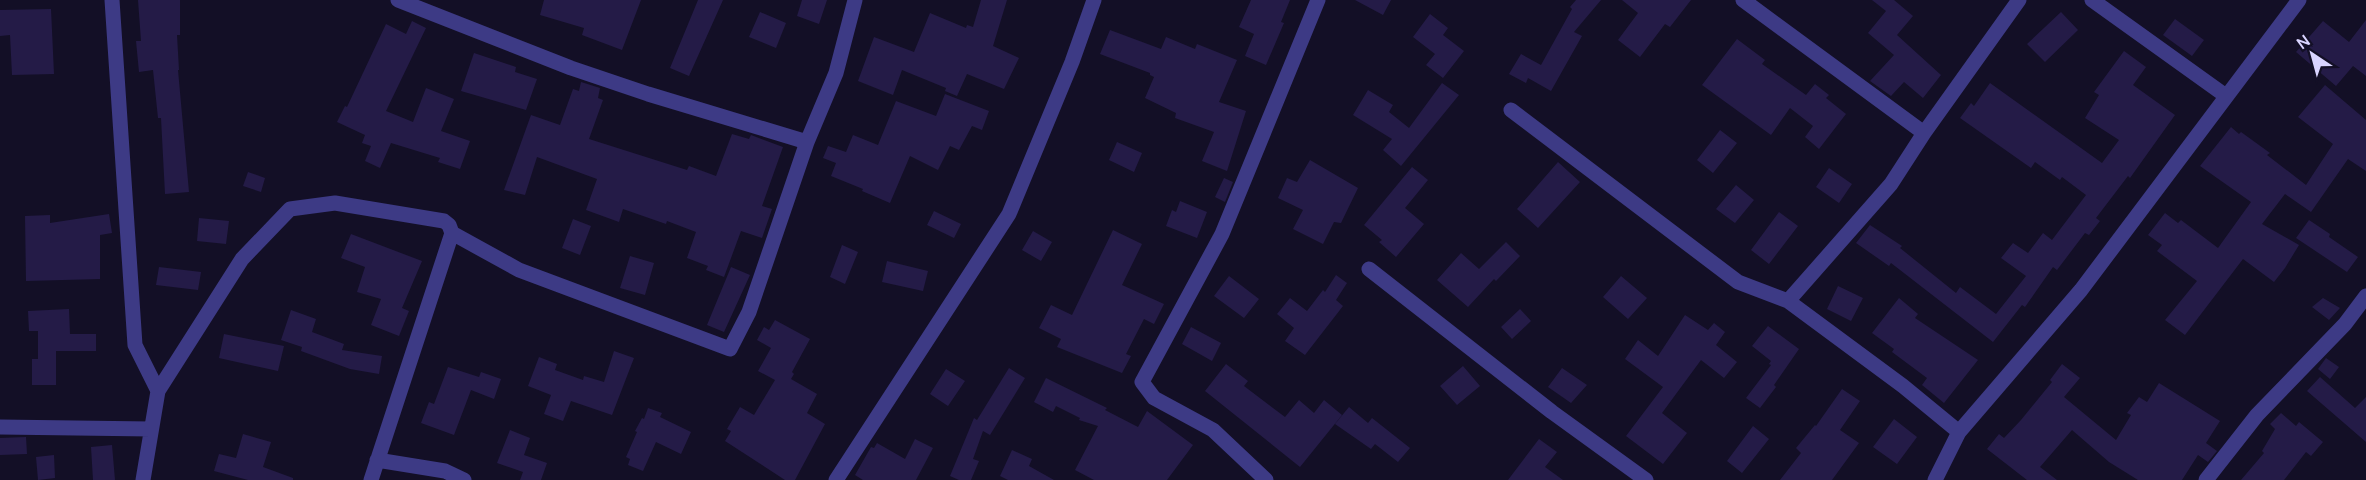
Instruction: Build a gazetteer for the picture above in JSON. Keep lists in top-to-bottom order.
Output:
{
  "north": "top left"
}
